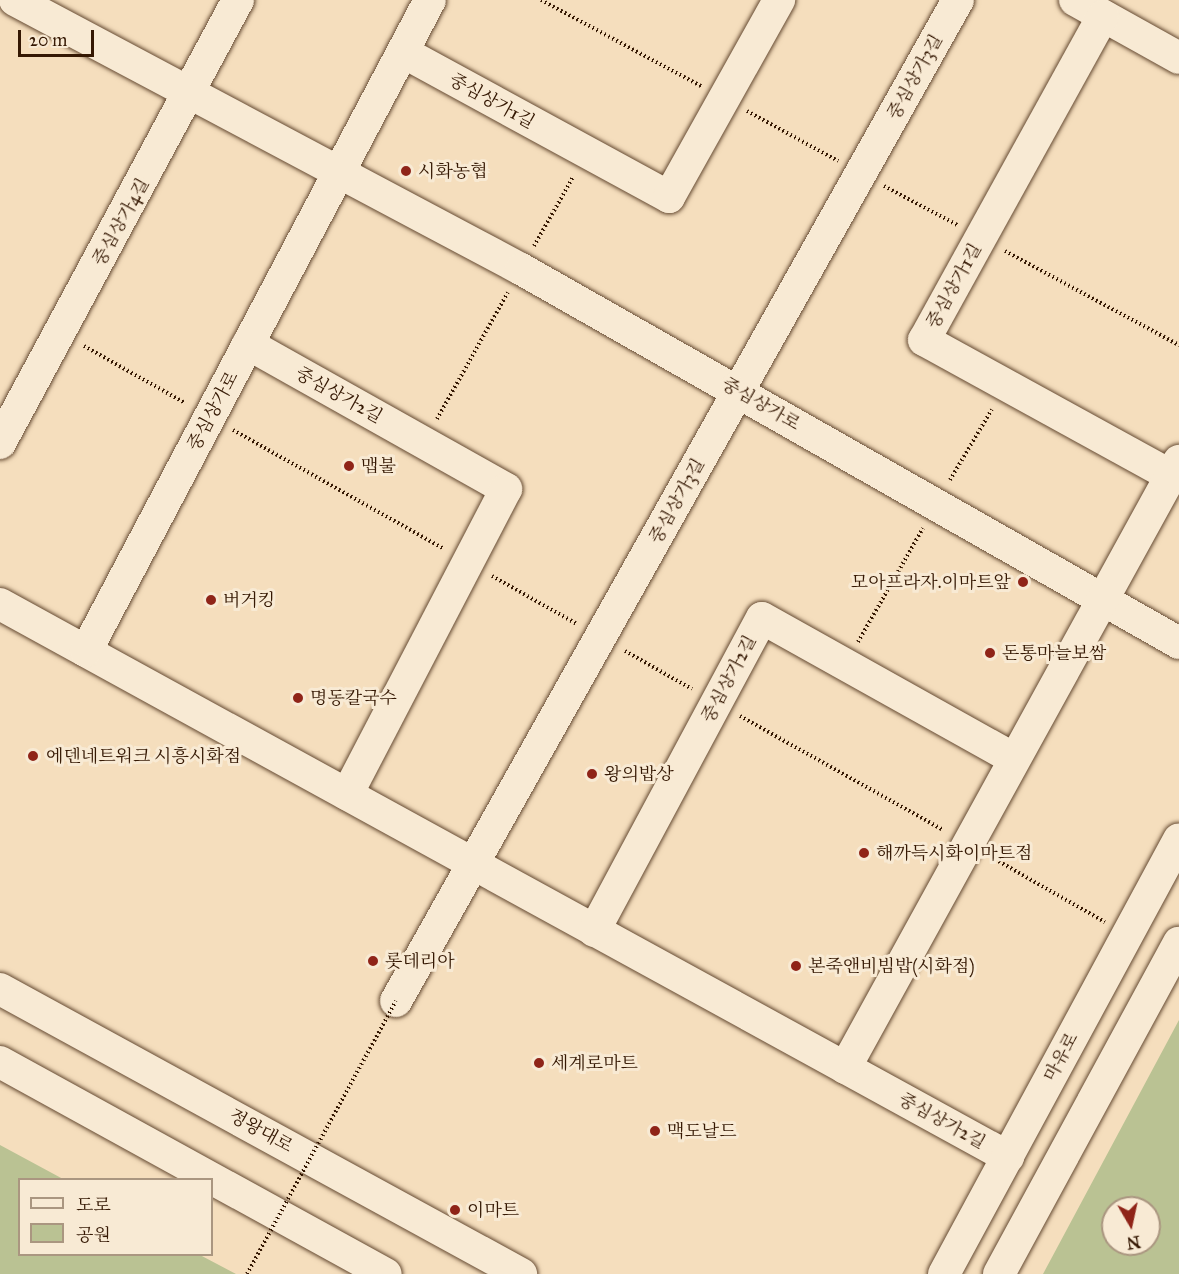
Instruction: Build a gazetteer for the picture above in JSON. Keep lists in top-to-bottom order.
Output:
{
  "streets": {
    "street": [
      "중심상가3길",
      "중심상가1길",
      "중심상가4길",
      "중심상가2길",
      "중심상가로",
      "마유로",
      "정왕대로"
    ]
  },
  "crossings": [
    ["중심상가3길", "중심상가2길"],
    ["중심상가3길", "중심상가로"],
    ["중심상가1길", "중심상가로"],
    ["중심상가4길", "중심상가로"],
    ["중심상가2길", "중심상가로"],
    ["중심상가2길", "마유로"]
  ],
  "places": [
    "시화농협",
    "맵불",
    "모아프라자.이마트앞",
    "버거킹",
    "돈통마늘보쌈",
    "명동칼국수",
    "에덴네트워크 시흥시화점",
    "왕의밥상",
    "해까득시화이마트점",
    "롯데리아",
    "본죽앤비빔밥(시화점)",
    "세계로마트",
    "맥도날드",
    "이마트"
  ],
  "legend": ["도로", "공원"],
  "scale_bar": "20 m",
  "north": "bottom"
}
